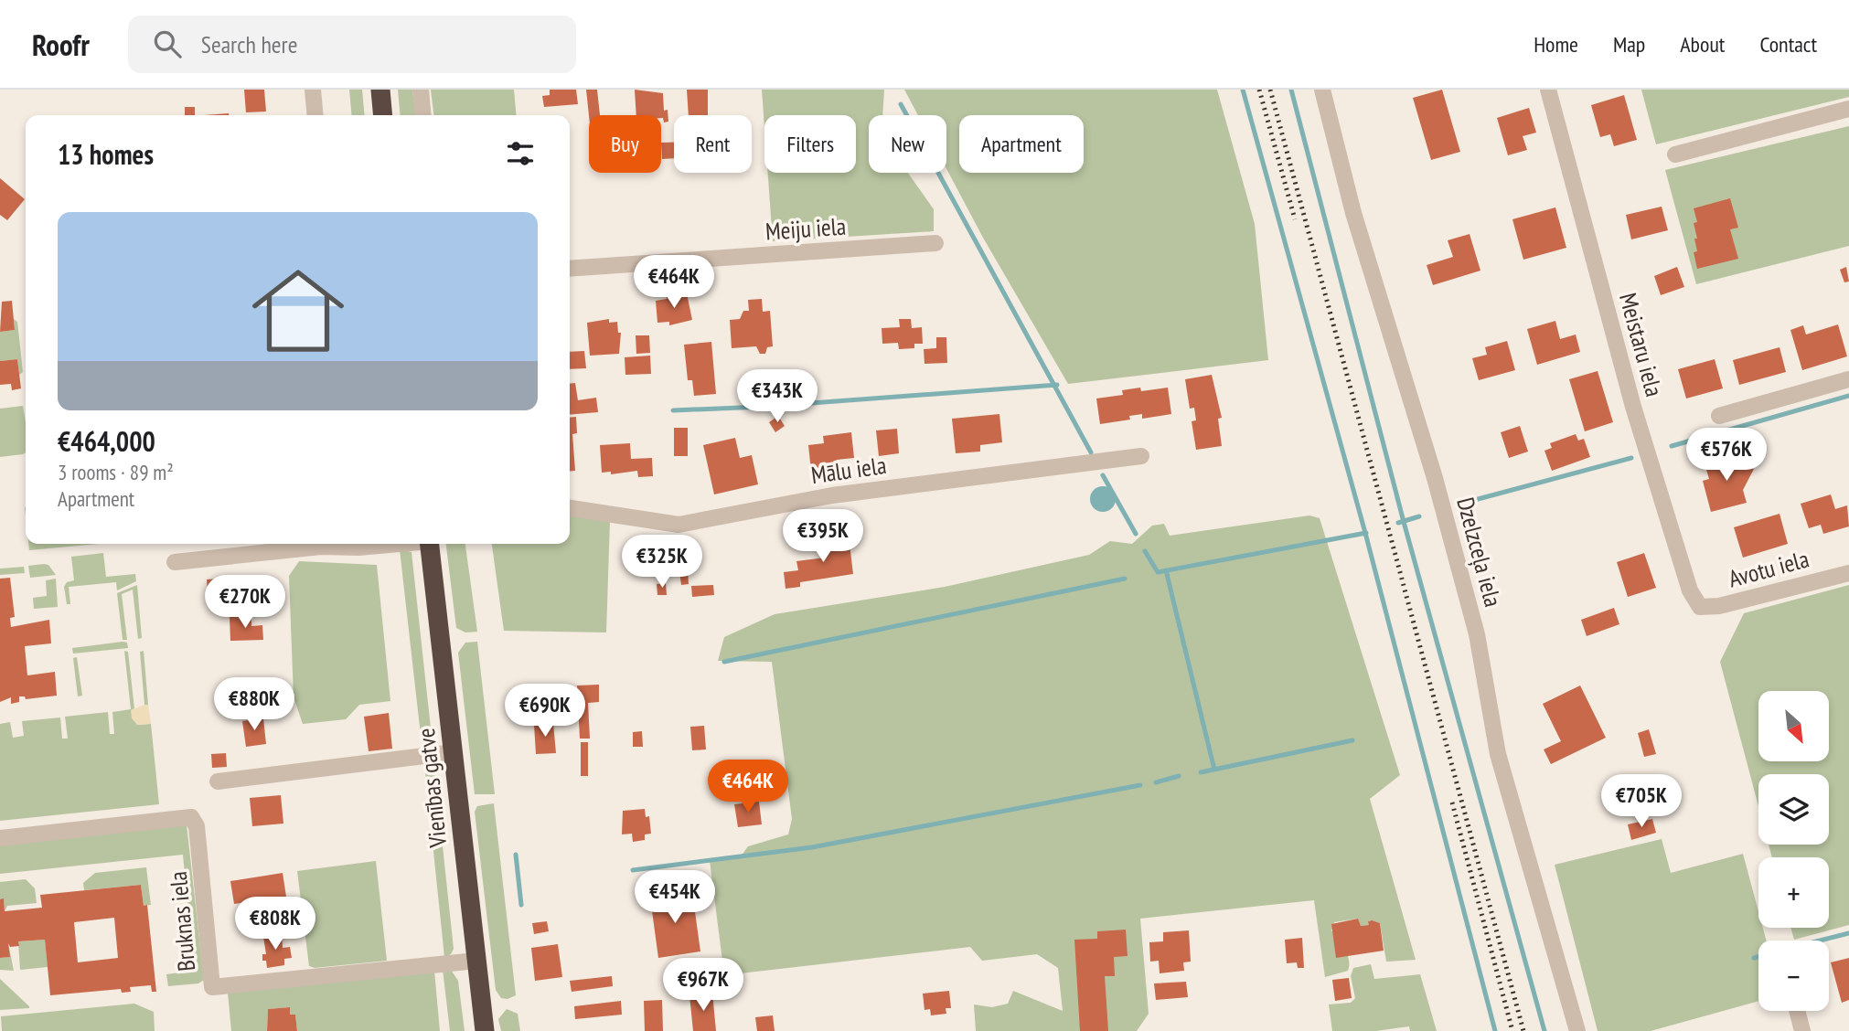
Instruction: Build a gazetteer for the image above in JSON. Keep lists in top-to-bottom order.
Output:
{
  "streets": {
    "highway": ["Vienības gatve"],
    "street": [
      "Meiju iela",
      "Meistaru iela",
      "Mālu iela",
      "Dzelzceļa iela",
      "Avotu iela",
      "Bruknas iela"
    ]
  },
  "crossings": [
    ["Meistaru iela", "Avotu iela"],
    ["Vienības gatve", "Bruknas iela"]
  ],
  "north": "bottom right",
  "page": {
    "header": "Roofr",
    "search": "Search here",
    "nav": [
      "Home",
      "Map",
      "About",
      "Contact"
    ],
    "chip": [
      "Buy",
      "Rent",
      "Filters",
      "New",
      "Apartment"
    ],
    "heading": "13 homes",
    "list": [
      {
        "name": "€464,000",
        "note": "3 rooms · 89 m² · Apartment"
      }
    ],
    "price": [
      "€464K",
      "€343K",
      "€576K",
      "€395K",
      "€325K",
      "€270K",
      "€880K",
      "€690K",
      "€464K",
      "€705K",
      "€454K",
      "€808K",
      "€967K"
    ],
    "map_buttons": ["+", "−"]
  }
}
